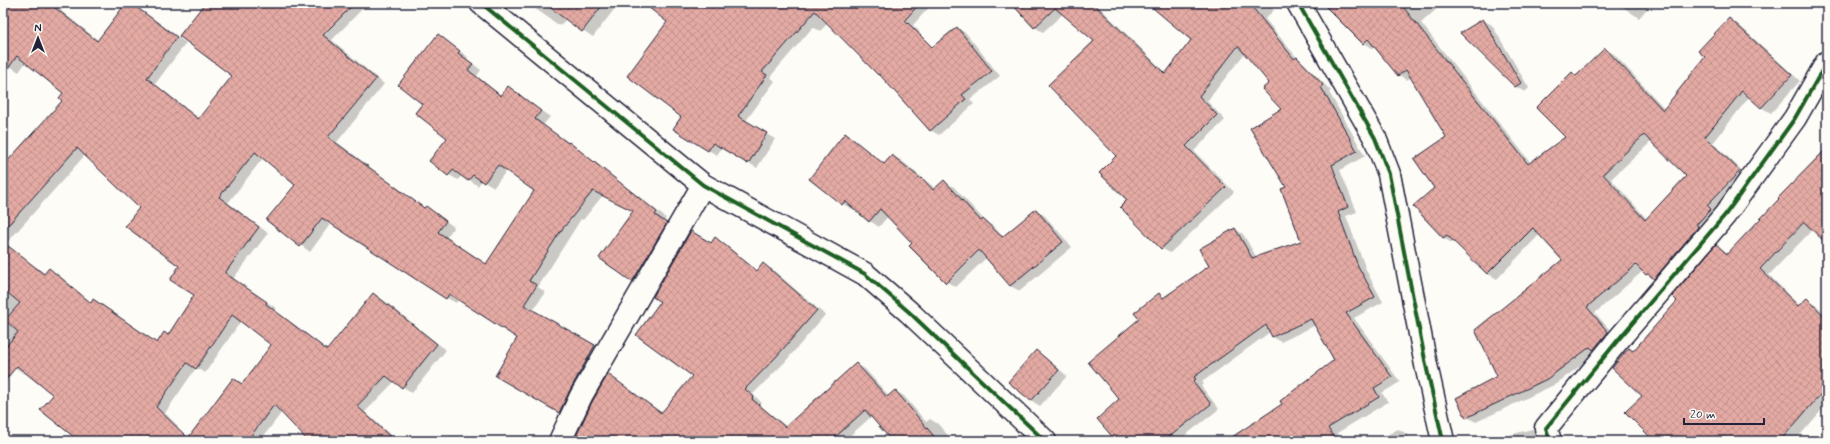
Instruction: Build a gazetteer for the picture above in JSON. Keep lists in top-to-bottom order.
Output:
{
  "scale_bar": "20 m",
  "north": "top"
}
